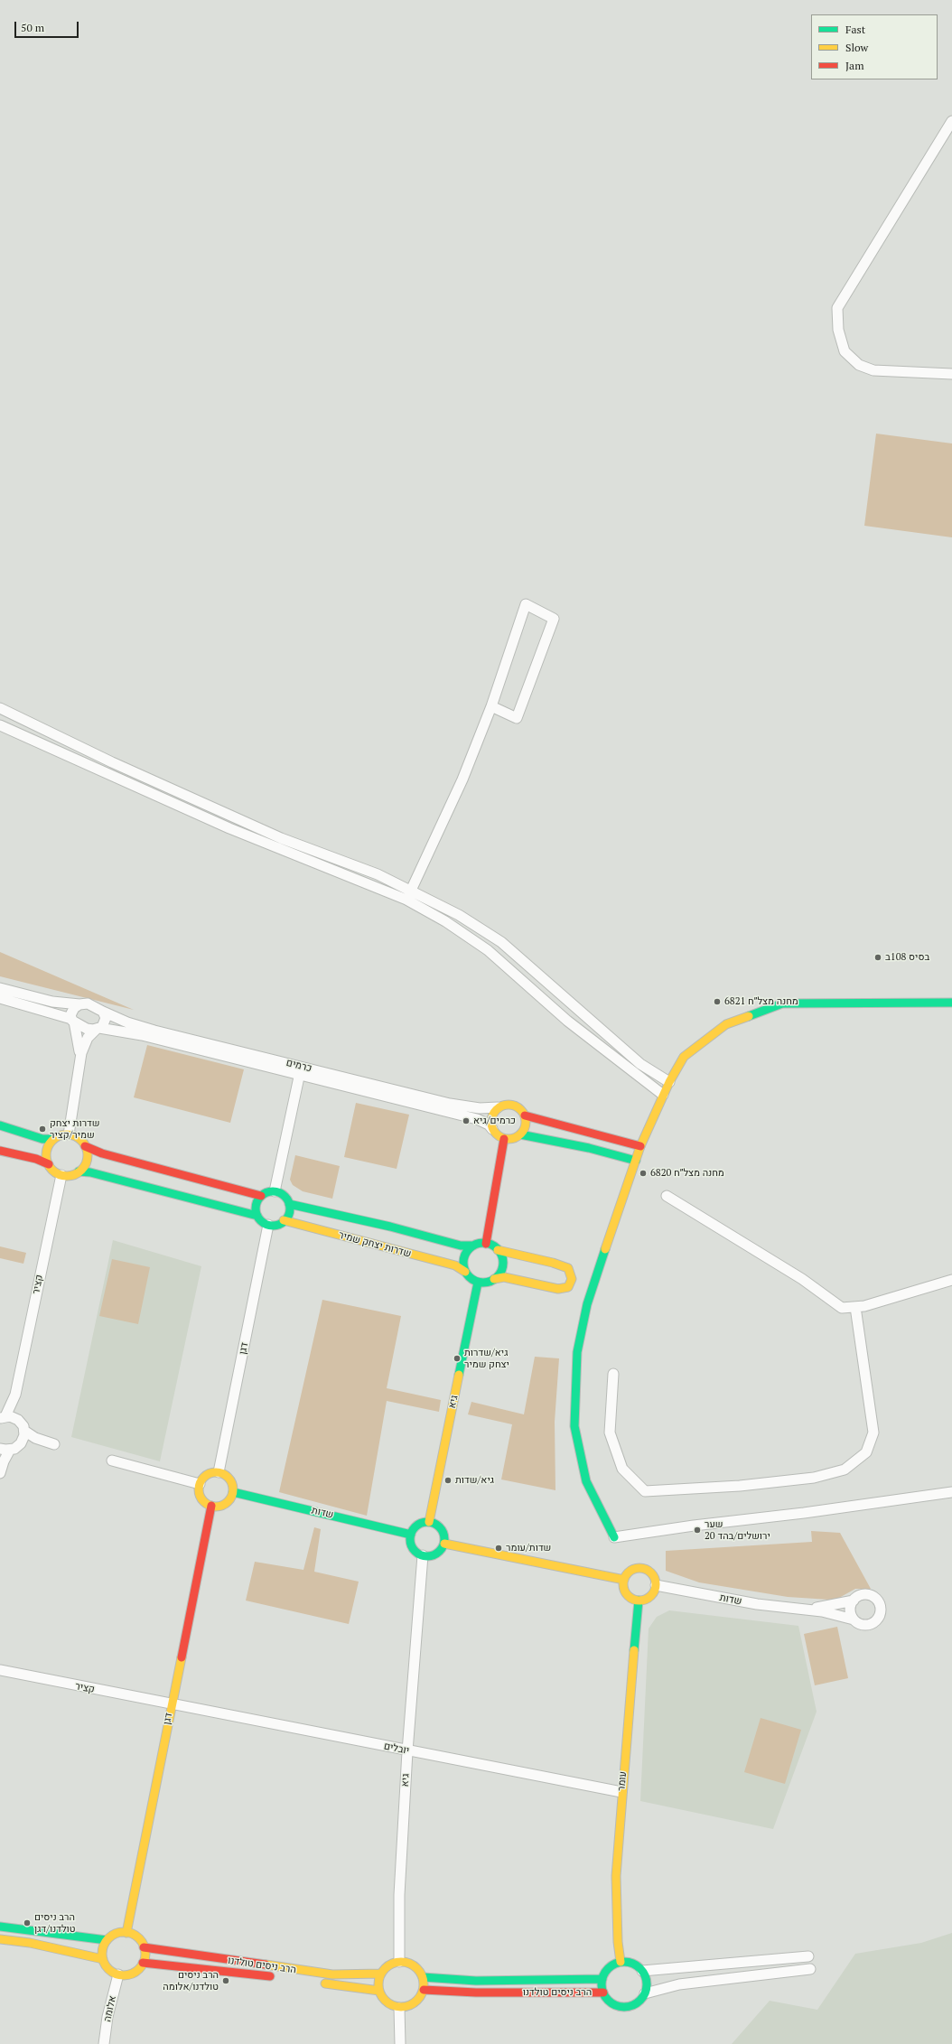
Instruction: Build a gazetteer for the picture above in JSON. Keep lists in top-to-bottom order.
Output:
{
  "streets": {
    "street": [
      "כרמים",
      "שדרות יצחק שמיר",
      "קציר",
      "דגן",
      "גיא",
      "שדות",
      "יובלים",
      "עומר",
      "הרב ניסים טולדנו",
      "אלומה"
    ]
  },
  "crossings": [
    ["שדרות יצחק שמיר", "דגן"],
    ["שדרות יצחק שמיר", "גיא"],
    ["קציר", "דגן"],
    ["קציר", "יובלים"],
    ["דגן", "שדות"],
    ["דגן", "יובלים"],
    ["דגן", "הרב ניסים טולדנו"],
    ["דגן", "אלומה"],
    ["גיא", "שדות"],
    ["גיא", "יובלים"],
    ["גיא", "הרב ניסים טולדנו"],
    ["שדות", "עומר"],
    ["יובלים", "עומר"],
    ["עומר", "הרב ניסים טולדנו"],
    ["הרב ניסים טולדנו", "אלומה"]
  ],
  "places": [
    "בסיס 108ב",
    "מחנה מצל״ח 6821",
    "כרמים/גיא",
    "שדרות יצחק שמיר/קציר",
    "מחנה מצל״ח 6820",
    "גיא/שדרות יצחק שמיר",
    "גיא/שדות",
    "שער ירושלים/בהד 20",
    "שדות/עומר",
    "הרב ניסים טולדנו/דגן",
    "הרב ניסים טולדנו/אלומה"
  ],
  "legend": ["Fast", "Slow", "Jam"],
  "scale_bar": "50 m"
}
